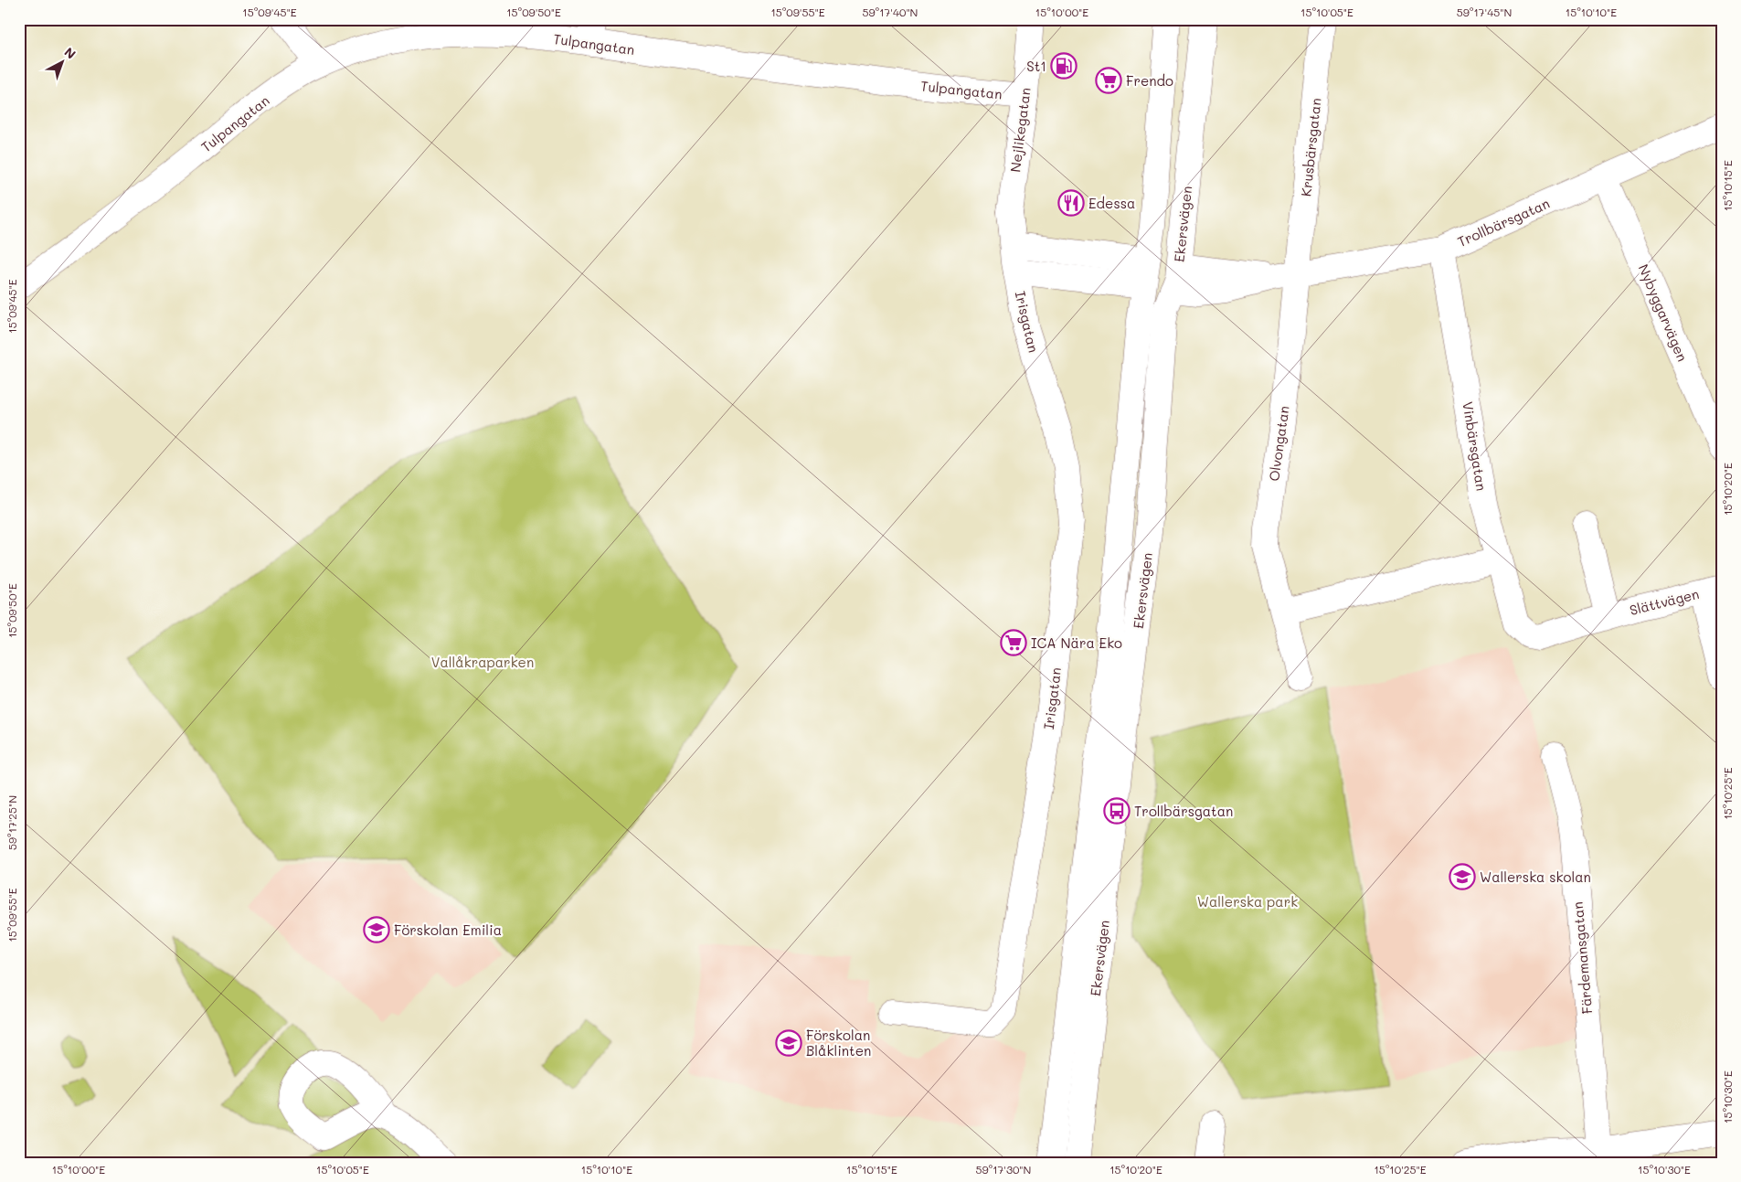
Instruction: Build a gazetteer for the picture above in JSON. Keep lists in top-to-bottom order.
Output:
{
  "streets": {
    "street": [
      "Tulpangatan",
      "Nejlikegatan",
      "Krusbärsgatan",
      "Trollbärsgatan",
      "Ekersvägen",
      "Nybyggarvägen",
      "Irisgatan",
      "Olvongatan",
      "Vinbärsgatan",
      "Slättvägen",
      "Färdemansgatan"
    ]
  },
  "crossings": [
    ["Tulpangatan", "Nejlikegatan"],
    ["Nejlikegatan", "Irisgatan"],
    ["Krusbärsgatan", "Trollbärsgatan"],
    ["Krusbärsgatan", "Olvongatan"],
    ["Trollbärsgatan", "Ekersvägen"],
    ["Trollbärsgatan", "Nybyggarvägen"],
    ["Trollbärsgatan", "Irisgatan"],
    ["Trollbärsgatan", "Olvongatan"],
    ["Trollbärsgatan", "Vinbärsgatan"],
    ["Ekersvägen", "Irisgatan"],
    ["Vinbärsgatan", "Slättvägen"]
  ],
  "parks": ["Vallåkraparken", "Wallerska park"],
  "places": {
    "fuel station": ["St1"],
    "supermarket": ["Frendo", "ICA Nära Eko"],
    "restaurant": ["Edessa"],
    "bus stop": ["Trollbärsgatan"],
    "school or university": ["Wallerska skolan", "Förskolan Emilia", "Förskolan Blåklinten"]
  },
  "north": "top right",
  "coordinates": [
    "15°09'45\"E",
    "15°09'50\"E",
    "15°09'55\"E",
    "59°17'40\"N",
    "15°10'00\"E",
    "15°10'05\"E",
    "59°17'45\"N",
    "15°10'10\"E",
    "15°10'15\"E",
    "15°10'20\"E",
    "15°10'25\"E",
    "59°17'25\"N",
    "15°10'30\"E",
    "59°17'30\"N"
  ]
}
